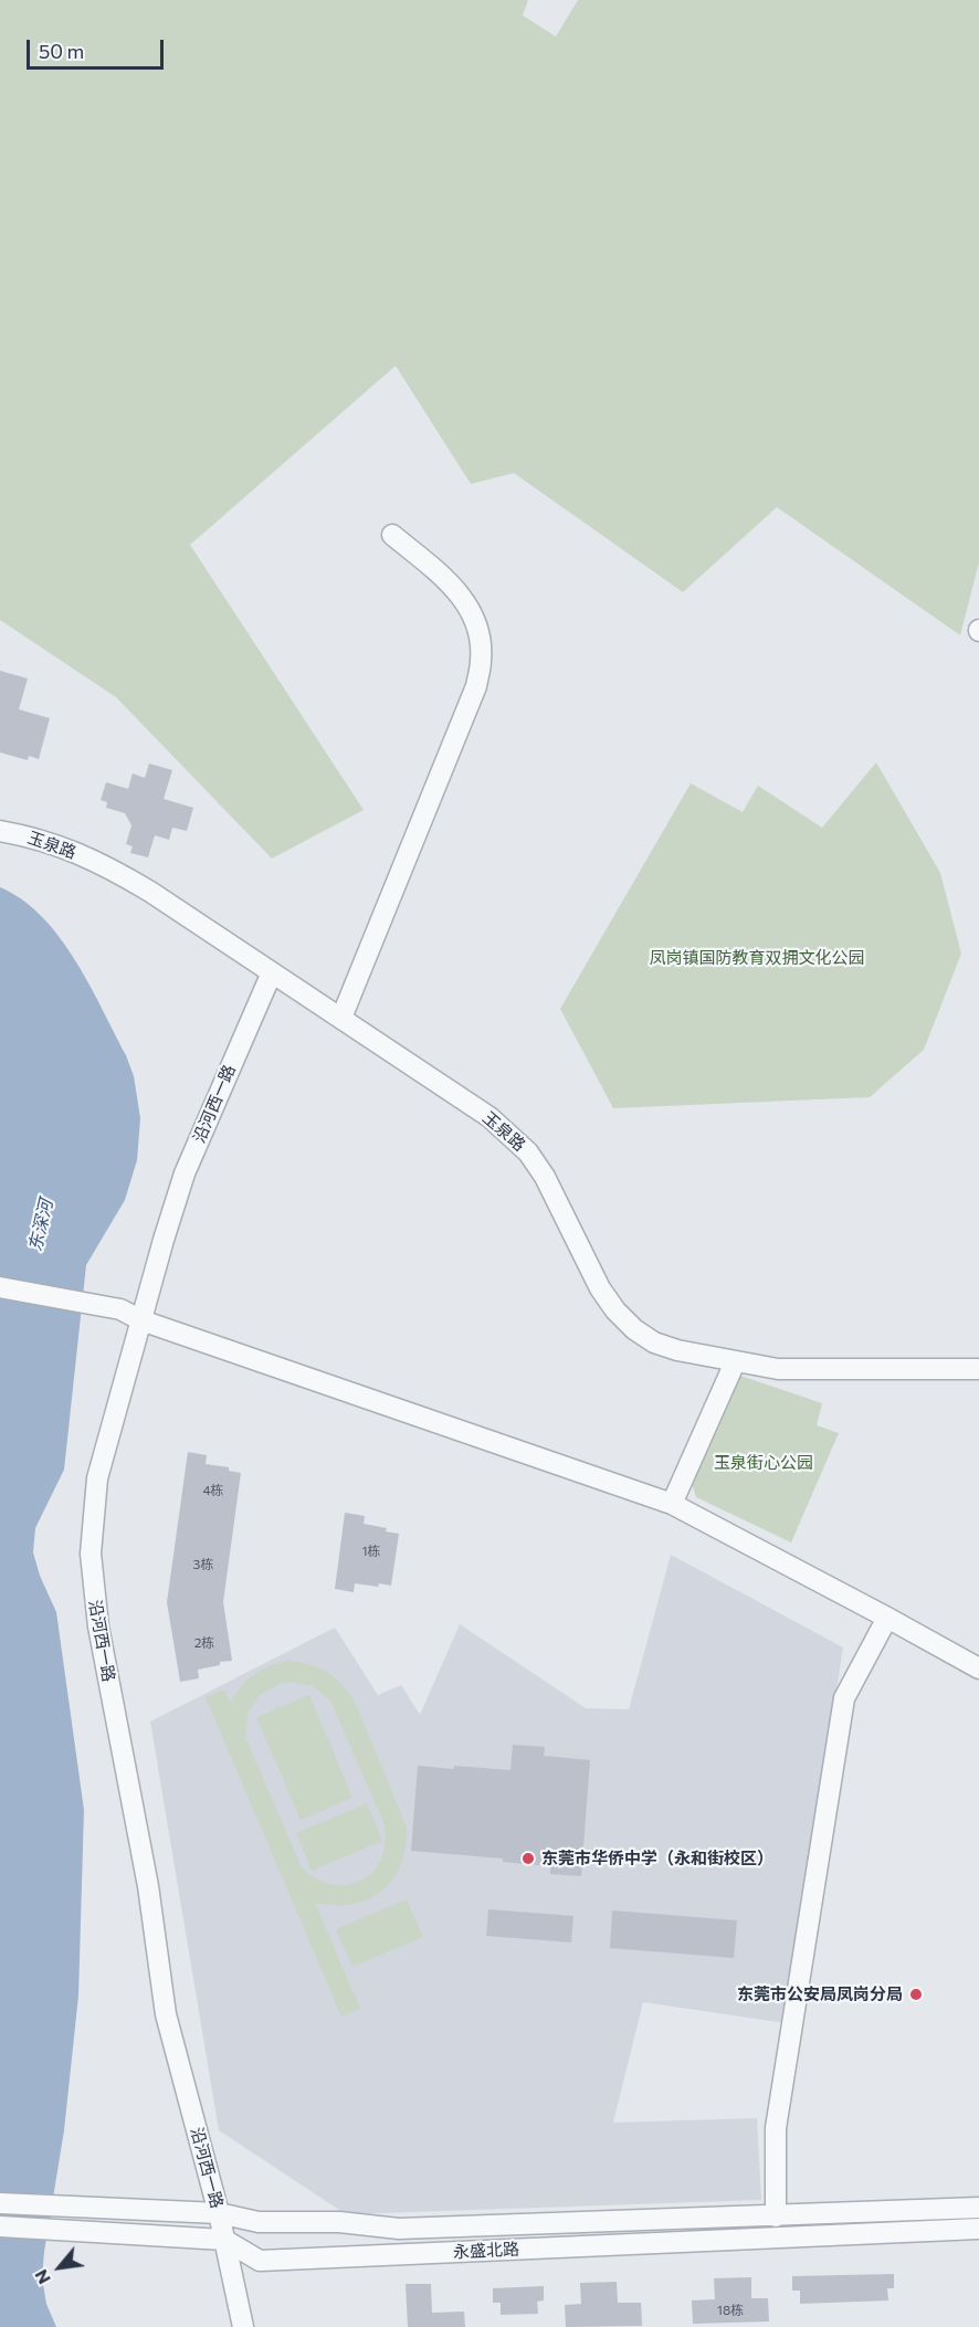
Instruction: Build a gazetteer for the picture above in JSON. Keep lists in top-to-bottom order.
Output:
{
  "streets": {
    "street": ["玉泉路", "沿河西一路", "永盛北路"]
  },
  "crossings": [
    ["玉泉路", "沿河西一路"],
    ["沿河西一路", "永盛北路"]
  ],
  "water": ["东深河"],
  "parks": ["凤岗镇国防教育双拥文化公园", "玉泉街心公园"],
  "places": ["东莞市华侨中学（永和街校区）", "东莞市公安局凤岗分局"],
  "house_numbers": [
    "4栋",
    "1栋",
    "3栋",
    "2栋",
    "18栋"
  ],
  "scale_bar": "50 m",
  "north": "bottom left"
}
